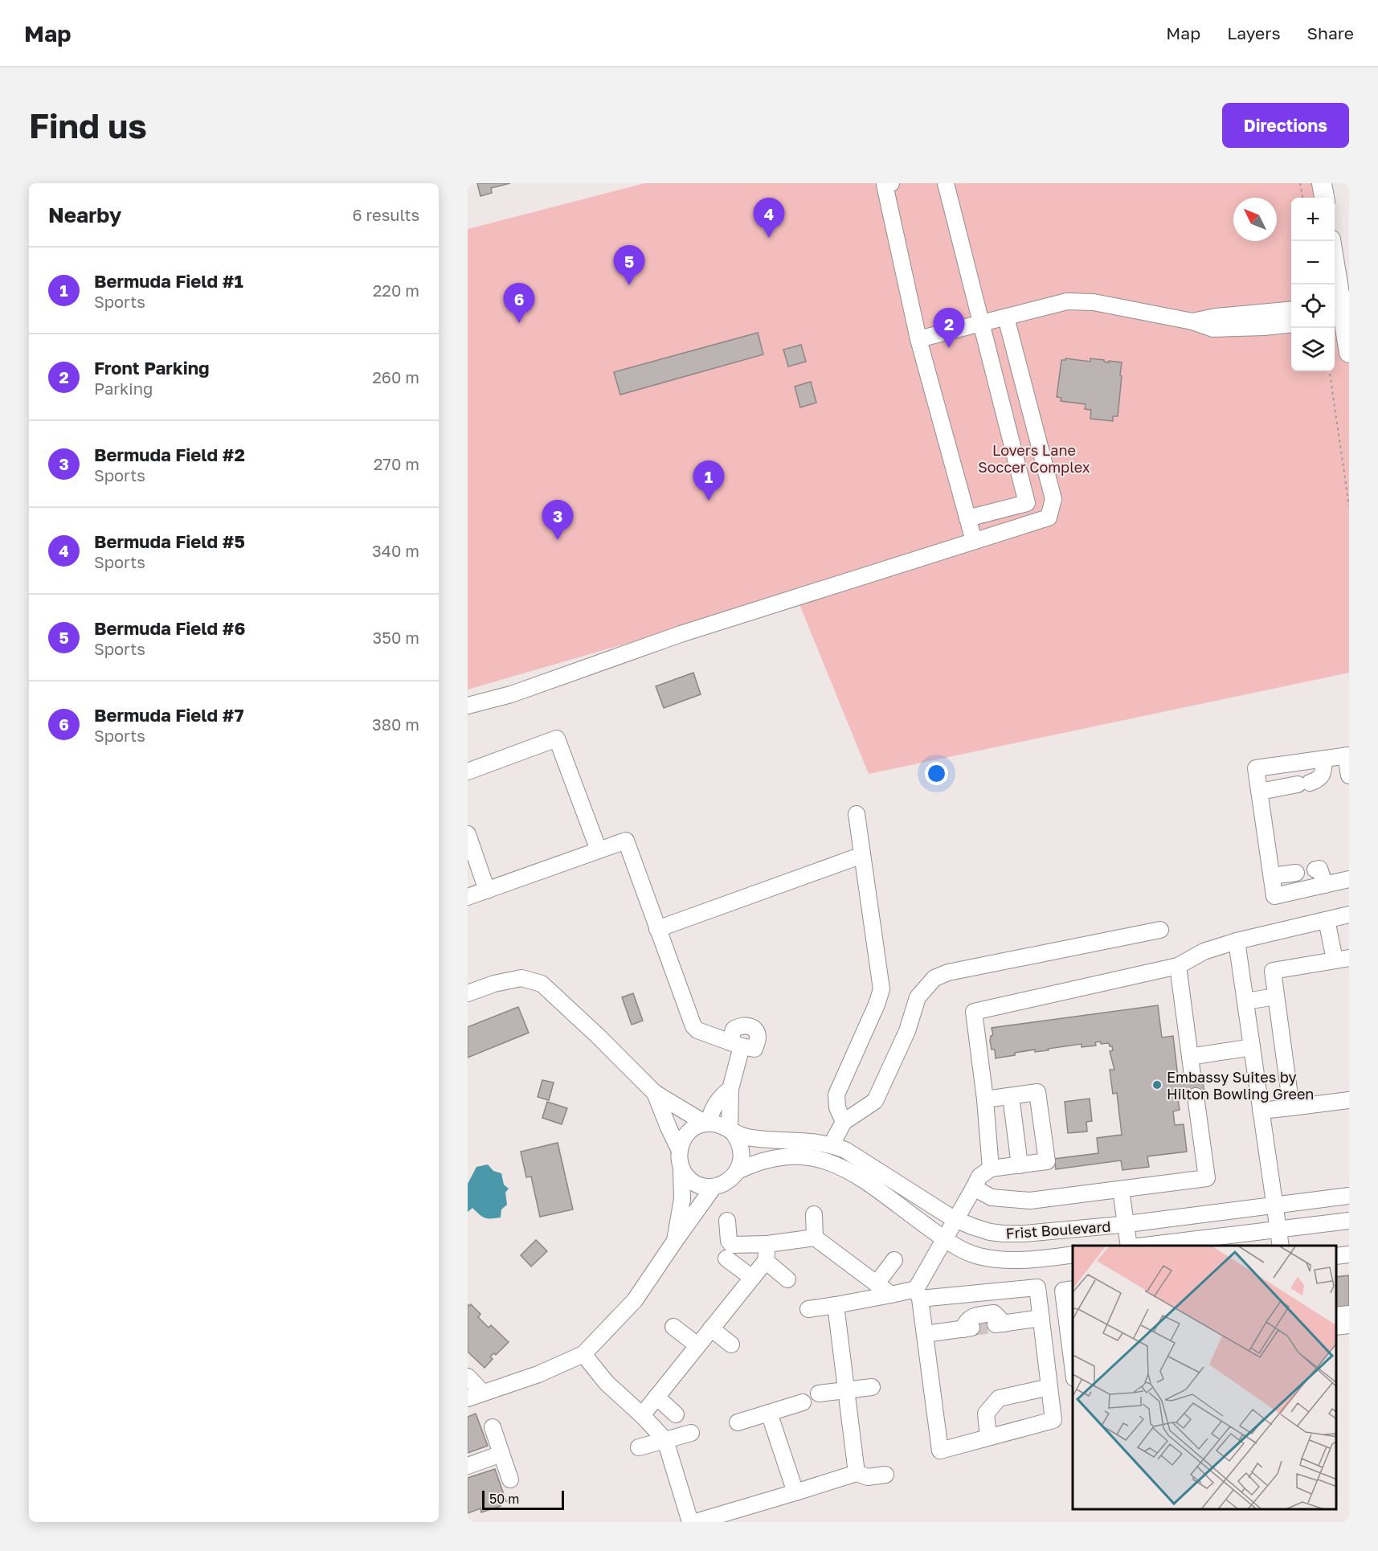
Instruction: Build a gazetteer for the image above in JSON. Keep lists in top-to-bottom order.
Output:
{
  "streets": {
    "street": ["Frist Boulevard"]
  },
  "parks": ["Lovers Lane Soccer Complex"],
  "places": ["Embassy Suites by Hilton Bowling Green"],
  "scale_bar": "50 m",
  "north": "top left",
  "page": {
    "header": "Map",
    "nav": ["Map", "Layers", "Share"],
    "buttons": "Directions",
    "title": "Find us",
    "heading": ["Nearby", "6 results"],
    "map_buttons": ["+", "−"],
    "pins": [
      "4",
      "5",
      "6",
      "2",
      "1",
      "3"
    ],
    "list": [
      {
        "mark": "1",
        "name": "Bermuda Field #1",
        "note": "Sports",
        "value": "220 m"
      },
      {
        "mark": "2",
        "name": "Front Parking",
        "note": "Parking",
        "value": "260 m"
      },
      {
        "mark": "3",
        "name": "Bermuda Field #2",
        "note": "Sports",
        "value": "270 m"
      },
      {
        "mark": "4",
        "name": "Bermuda Field #5",
        "note": "Sports",
        "value": "340 m"
      },
      {
        "mark": "5",
        "name": "Bermuda Field #6",
        "note": "Sports",
        "value": "350 m"
      },
      {
        "mark": "6",
        "name": "Bermuda Field #7",
        "note": "Sports",
        "value": "380 m"
      }
    ],
    "scale": "50 m"
  }
}
